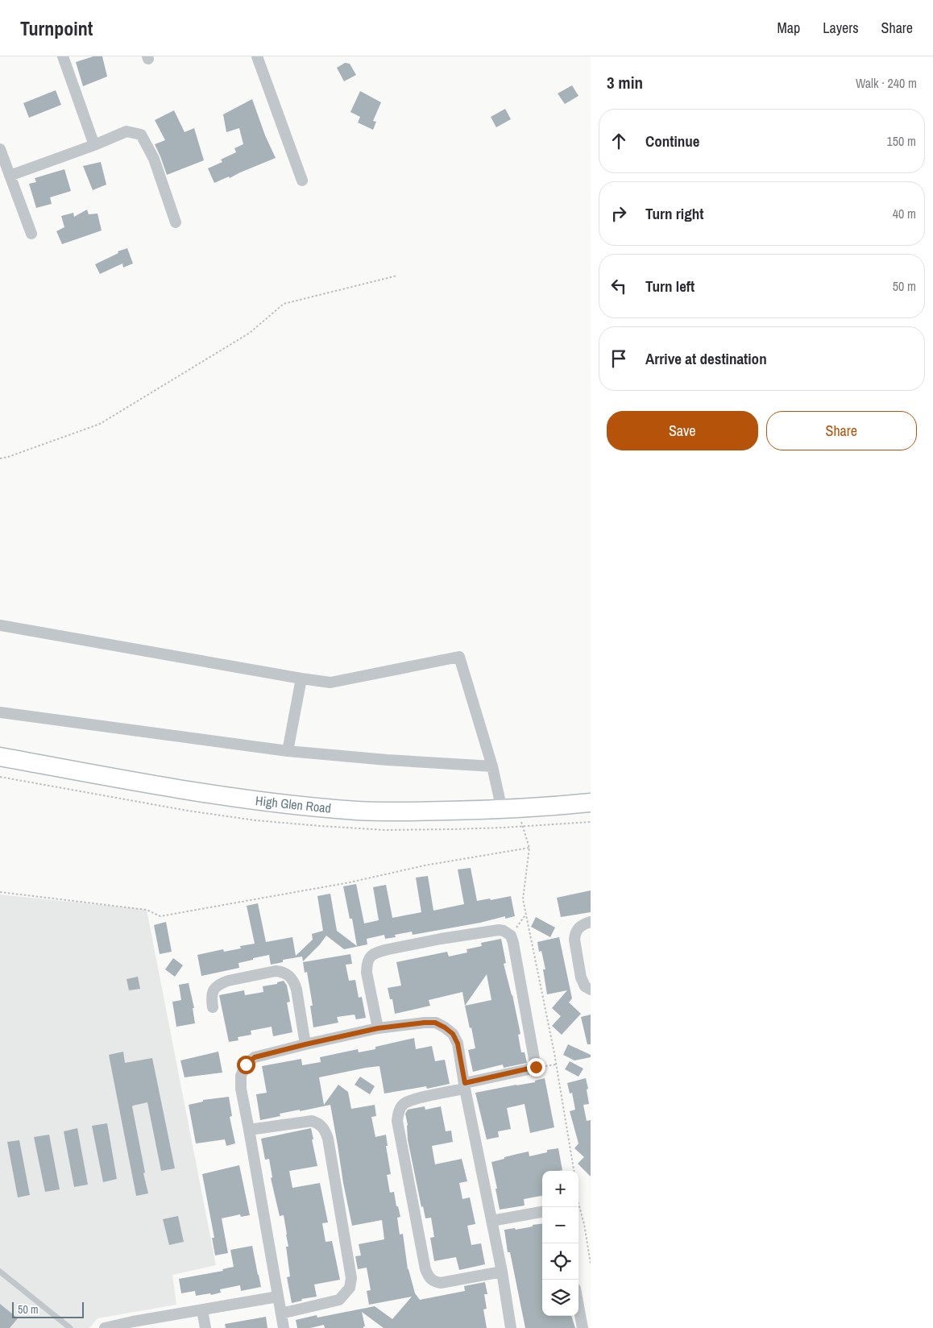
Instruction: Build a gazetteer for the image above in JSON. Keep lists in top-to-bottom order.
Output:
{
  "streets": {
    "main road": ["High Glen Road"]
  },
  "scale_bar": "50 m",
  "page": {
    "header": "Turnpoint",
    "nav": ["Map", "Layers", "Share"],
    "heading": ["3 min", "Walk · 240 m"],
    "list": [
      ["Continue", "150 m"],
      ["Turn right", "40 m"],
      ["Turn left", "50 m"],
      "Arrive at destination"
    ],
    "buttons": ["Save", "Share"],
    "map_buttons": ["+", "−"],
    "scale": "50 m"
  }
}
